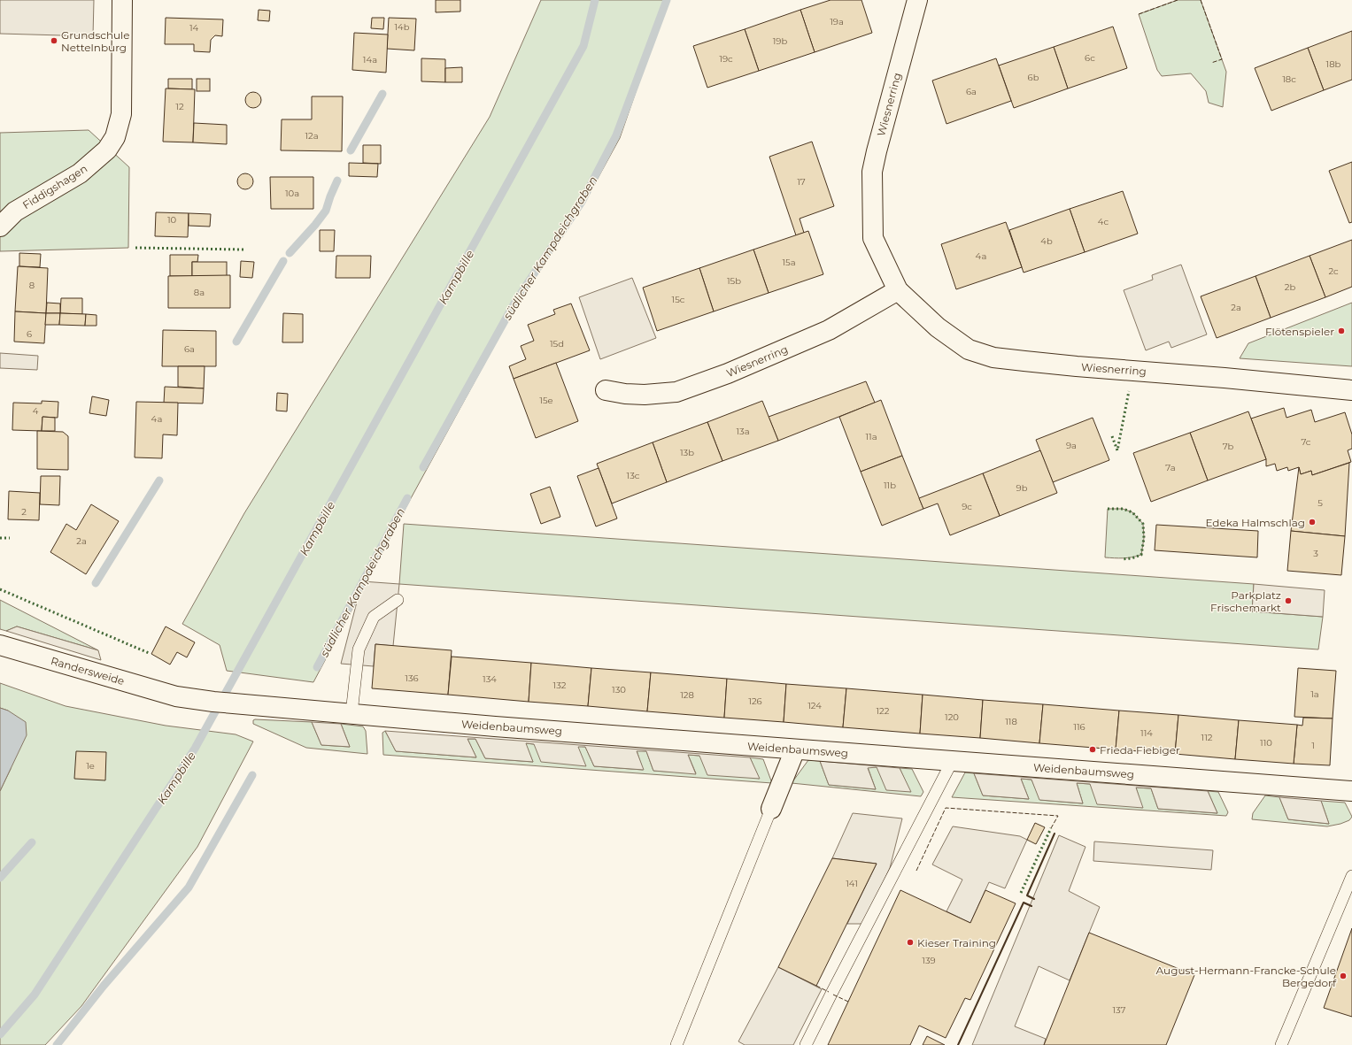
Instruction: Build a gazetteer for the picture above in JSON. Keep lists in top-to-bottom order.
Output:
{
  "streets": {
    "street": [
      "Wiesnerring",
      "Fiddigshagen",
      "Randersweide",
      "Weidenbaumsweg"
    ]
  },
  "crossings": [
    ["Randersweide", "Weidenbaumsweg"]
  ],
  "water": ["südlicher Kampdeichgraben", "Kampbille"],
  "places": [
    "Grundschule Nettelnburg",
    "Flötenspieler",
    "Edeka Halmschlag",
    "Parkplatz Frischemarkt",
    "Frieda Fiebiger",
    "Kieser Training",
    "August-Hermann-Francke-Schule Bergedorf"
  ],
  "house_numbers": [
    "19a",
    "14b",
    "14",
    "19b",
    "6c",
    "19c",
    "14a",
    "18b",
    "6b",
    "18c",
    "6a",
    "12",
    "12a",
    "17",
    "10a",
    "10",
    "4c",
    "4b",
    "4a",
    "15a",
    "2c",
    "15b",
    "8",
    "2b",
    "8a",
    "15c",
    "2a",
    "6",
    "15d",
    "6a",
    "15e",
    "4",
    "4a",
    "13a",
    "11a",
    "7c",
    "9a",
    "7b",
    "13b",
    "7a",
    "13c",
    "11b",
    "9b",
    "5",
    "9c",
    "2",
    "2a",
    "3",
    "136",
    "134",
    "132",
    "130",
    "1a",
    "128",
    "126",
    "124",
    "122",
    "120",
    "118",
    "116",
    "114",
    "112",
    "110",
    "1",
    "1e",
    "141",
    "139",
    "137"
  ]
}
